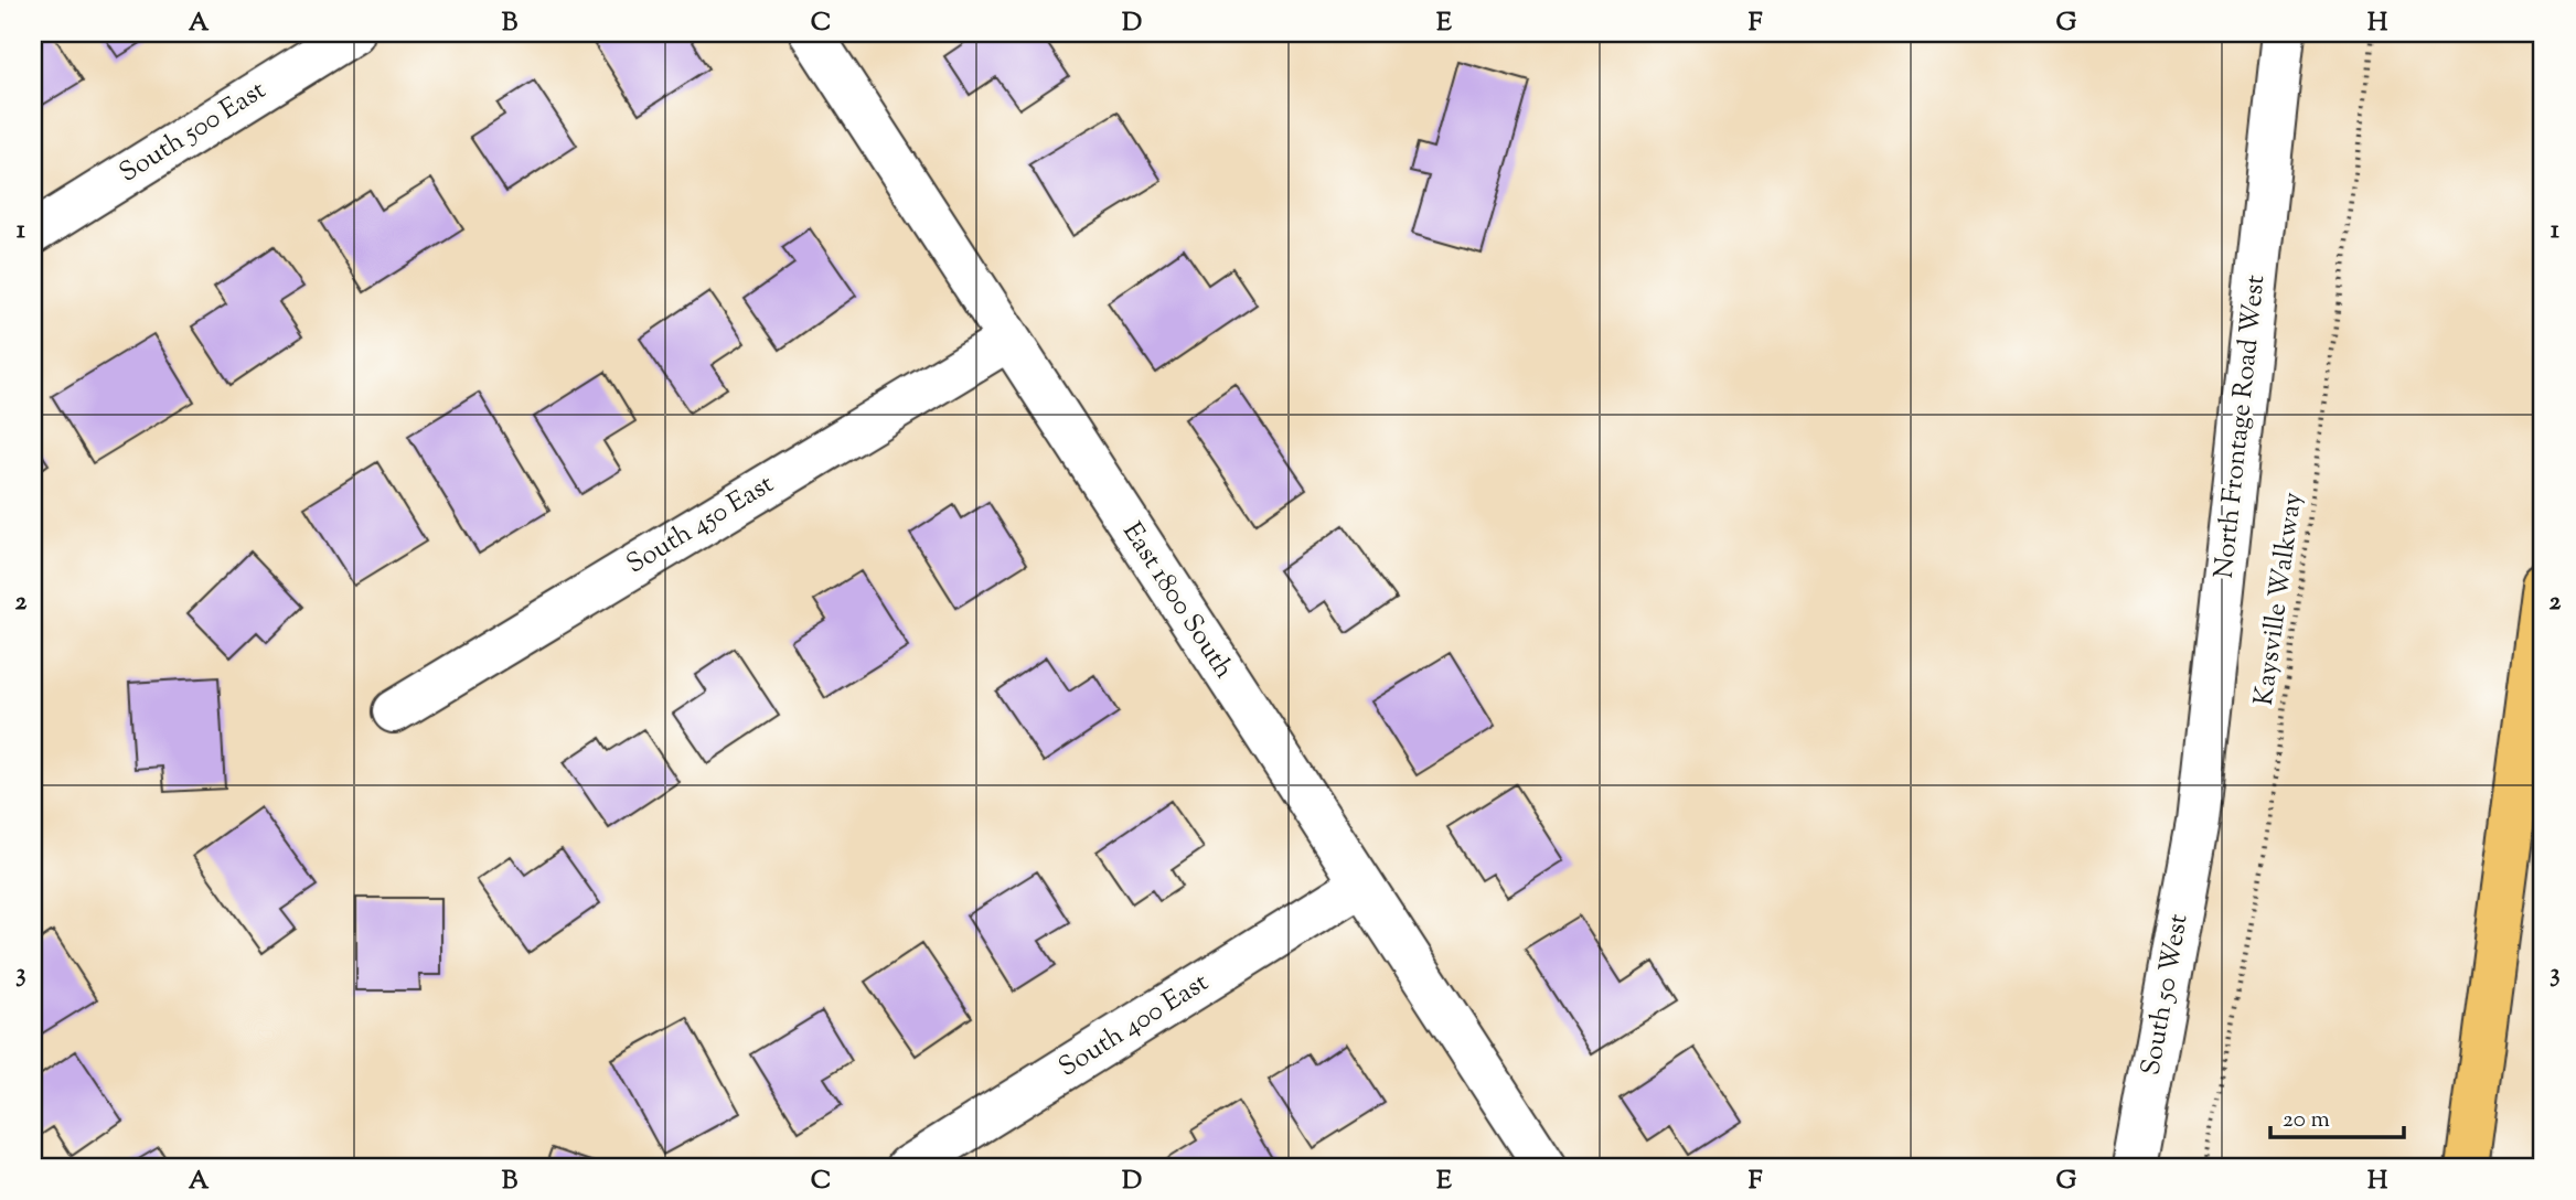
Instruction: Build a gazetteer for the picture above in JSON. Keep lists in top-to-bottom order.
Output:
{
  "streets": {
    "street": [
      "South 500 East",
      "North Frontage Road West",
      "South 450 East",
      "East 1800 South",
      "South 50 West",
      "South 400 East"
    ],
    "path": ["Kaysville Walkway"]
  },
  "crossings": [
    ["North Frontage Road West", "South 50 West"],
    ["South 450 East", "East 1800 South"],
    ["East 1800 South", "South 400 East"]
  ],
  "scale_bar": "20 m",
  "grid": {
    "columns": [
      "A",
      "B",
      "C",
      "D",
      "E",
      "F",
      "G",
      "H"
    ],
    "rows": ["1", "2", "3"]
  }
}
